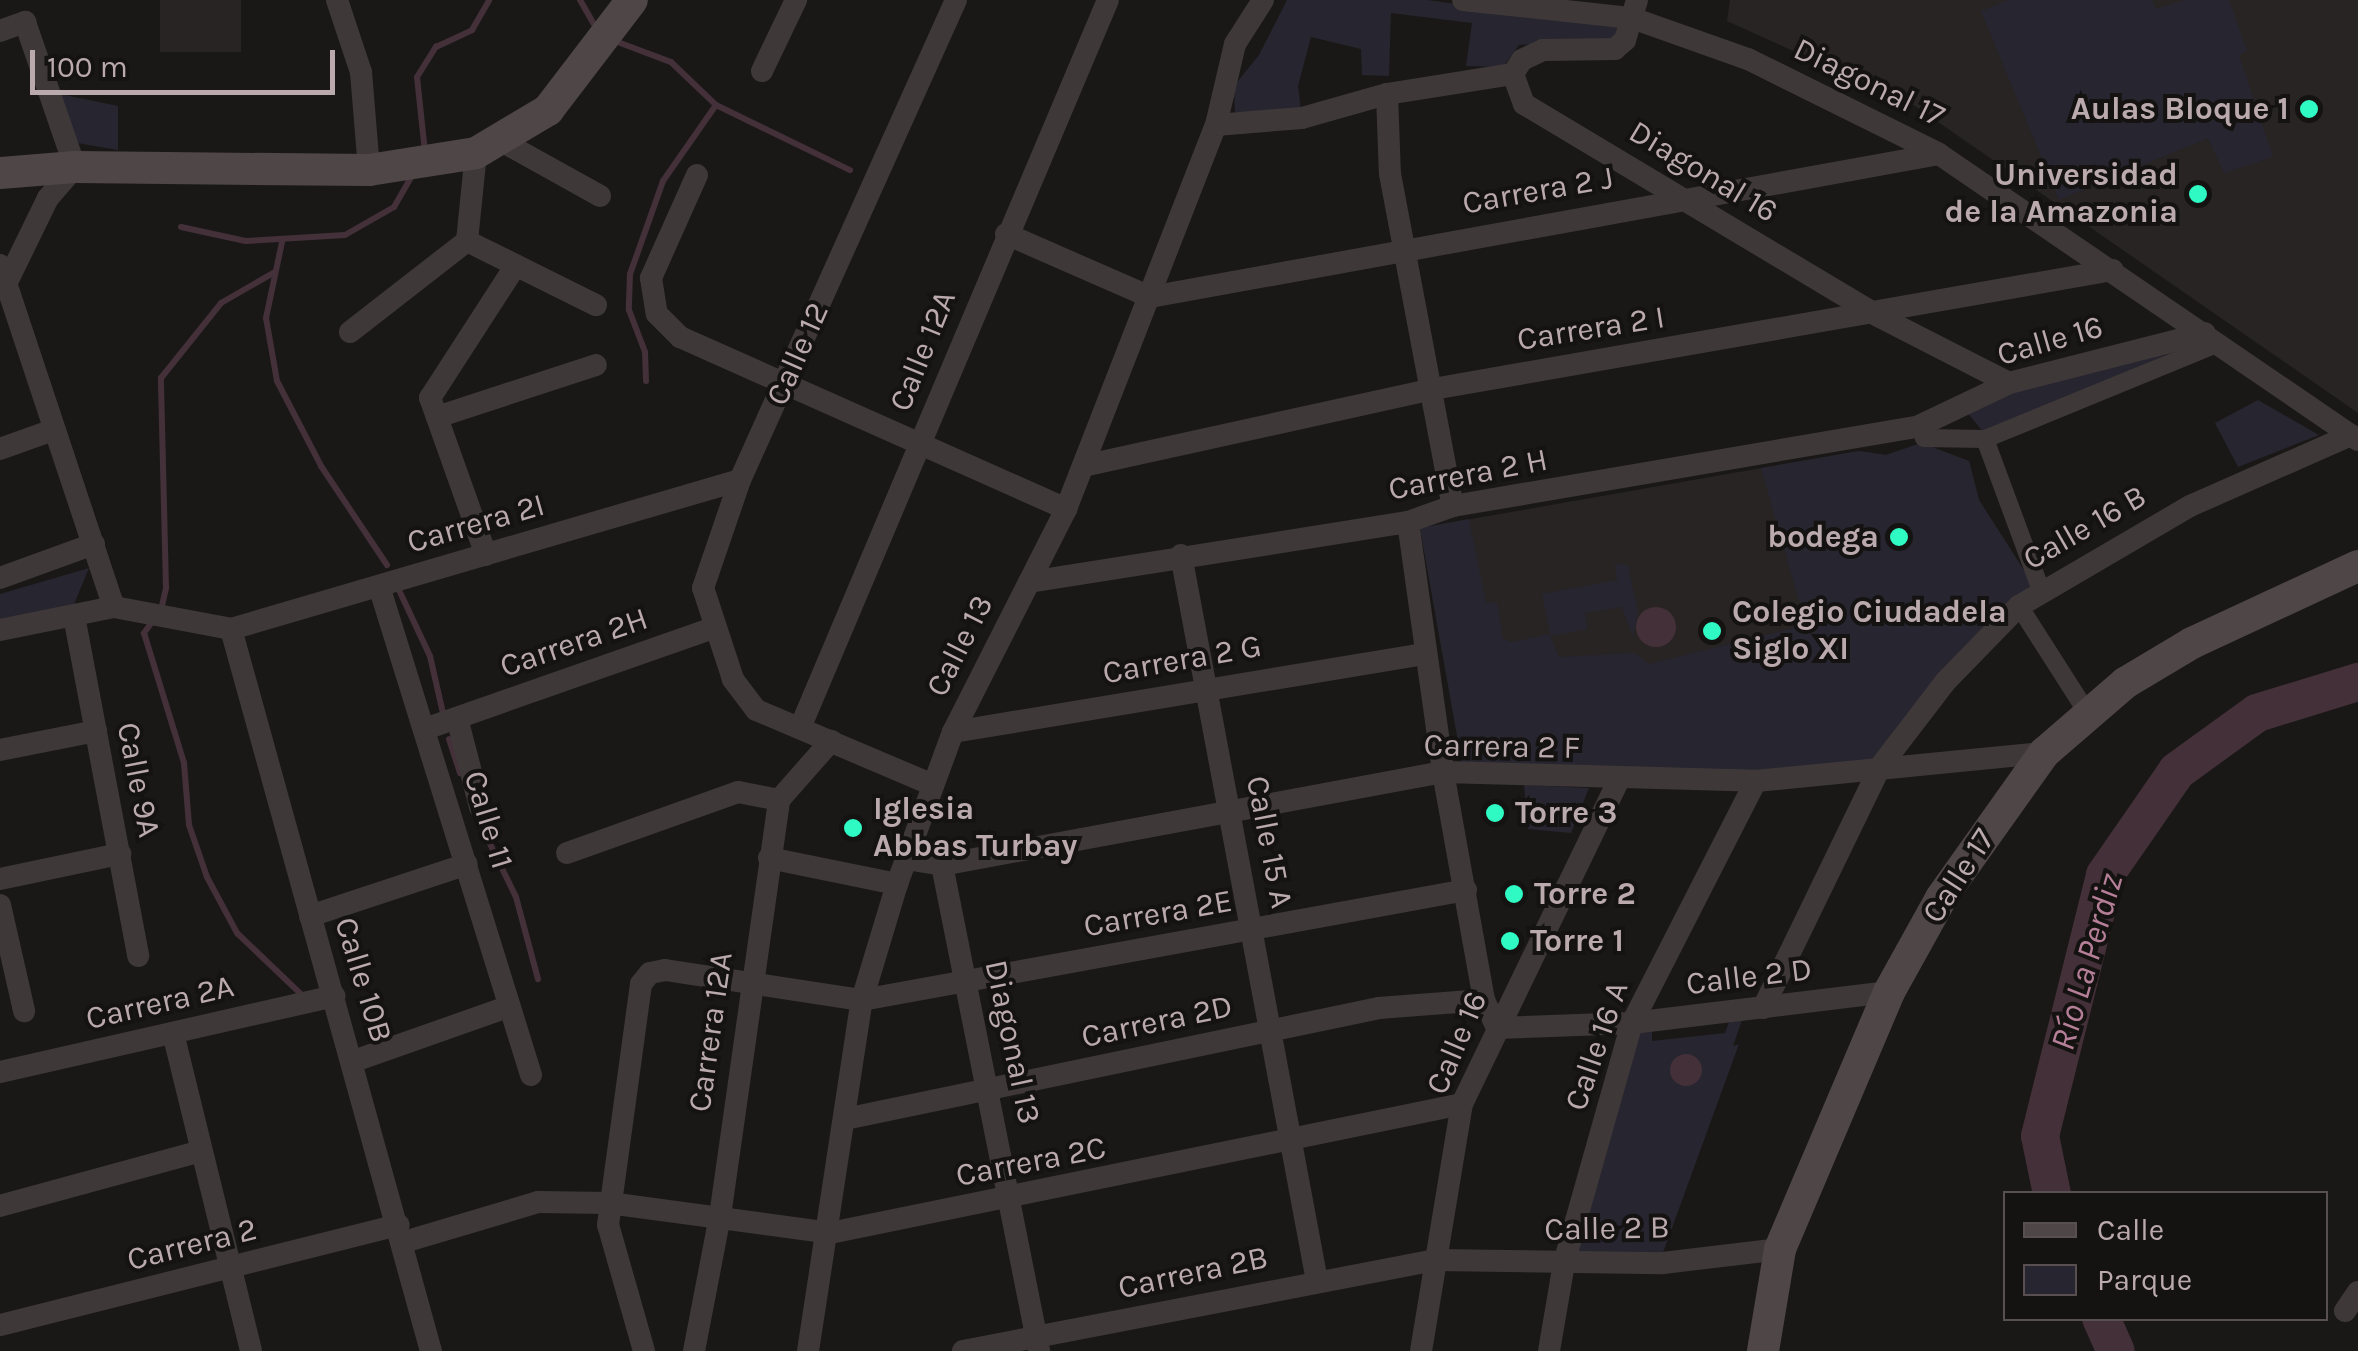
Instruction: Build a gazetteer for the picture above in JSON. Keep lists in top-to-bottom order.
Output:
{
  "streets": {
    "main road": ["Calle 17"],
    "street": [
      "Diagonal 17",
      "Diagonal 16",
      "Carrera 2 J",
      "Carrera 2 I",
      "Calle 16",
      "Calle 12A",
      "Calle 12",
      "Carrera 2 H",
      "Carrera 2I",
      "Calle 16 B",
      "Carrera 2H",
      "Calle 13",
      "Carrera 2 G",
      "Carrera 2 F",
      "Calle 9A",
      "Calle 11",
      "Calle 15 A",
      "Carrera 2E",
      "Calle 2 D",
      "Calle 10B",
      "Carrera 2A",
      "Carrera 2D",
      "Carrera 12A",
      "Diagonal 13",
      "Calle 16 A",
      "Carrera 2C",
      "Calle 2 B",
      "Carrera 2",
      "Carrera 2B"
    ]
  },
  "crossings": [
    ["Diagonal 17", "Carrera 2 J"],
    ["Diagonal 17", "Carrera 2 I"],
    ["Diagonal 17", "Calle 16"],
    ["Diagonal 17", "Calle 16 B"],
    ["Diagonal 16", "Carrera 2 J"],
    ["Diagonal 16", "Carrera 2 I"],
    ["Diagonal 16", "Calle 16"],
    ["Carrera 2 J", "Calle 13"],
    ["Carrera 2 I", "Calle 13"],
    ["Calle 16", "Carrera 2 H"],
    ["Calle 16", "Carrera 2 F"],
    ["Calle 16", "Calle 2 D"],
    ["Calle 16", "Carrera 2C"],
    ["Calle 16", "Calle 2 B"],
    ["Calle 16", "Carrera 2B"],
    ["Calle 12A", "Calle 12"],
    ["Calle 12", "Carrera 2I"],
    ["Calle 12", "Carrera 2H"],
    ["Carrera 2 H", "Calle 13"],
    ["Carrera 2 H", "Calle 15 A"],
    ["Carrera 2I", "Calle 11"],
    ["Carrera 2I", "Calle 10B"],
    ["Calle 16 B", "Carrera 2 F"],
    ["Calle 16 B", "Calle 2 D"],
    ["Carrera 2H", "Calle 11"],
    ["Calle 13", "Carrera 2 G"],
    ["Calle 13", "Carrera 2 F"],
    ["Calle 13", "Carrera 2E"],
    ["Calle 13", "Carrera 2D"],
    ["Calle 13", "Carrera 2C"],
    ["Carrera 2 G", "Calle 15 A"],
    ["Carrera 2 F", "Calle 15 A"],
    ["Carrera 2 F", "Calle 17"],
    ["Carrera 2 F", "Diagonal 13"],
    ["Carrera 2 F", "Calle 16 A"],
    ["Calle 15 A", "Carrera 2E"],
    ["Calle 15 A", "Carrera 2D"],
    ["Calle 15 A", "Carrera 2C"],
    ["Calle 15 A", "Carrera 2B"],
    ["Calle 17", "Calle 2 D"],
    ["Calle 17", "Calle 2 B"],
    ["Carrera 2E", "Carrera 12A"],
    ["Carrera 2E", "Diagonal 13"],
    ["Calle 2 D", "Calle 16 A"],
    ["Calle 10B", "Carrera 2A"],
    ["Calle 10B", "Carrera 2"],
    ["Carrera 2D", "Diagonal 13"],
    ["Carrera 12A", "Carrera 2C"],
    ["Diagonal 13", "Carrera 2C"],
    ["Diagonal 13", "Carrera 2B"],
    ["Calle 16 A", "Calle 2 B"],
    ["Calle 2 B", "Carrera 2B"]
  ],
  "water": ["Río La Perdiz"],
  "places": [
    "Aulas Bloque 1",
    "Universidad de la Amazonia",
    "bodega",
    "Colegio Ciudadela Siglo XI",
    "Torre 3",
    "Iglesia Abbas Turbay",
    "Torre 2",
    "Torre 1"
  ],
  "legend": ["Calle", "Parque"],
  "scale_bar": "100 m"
}
